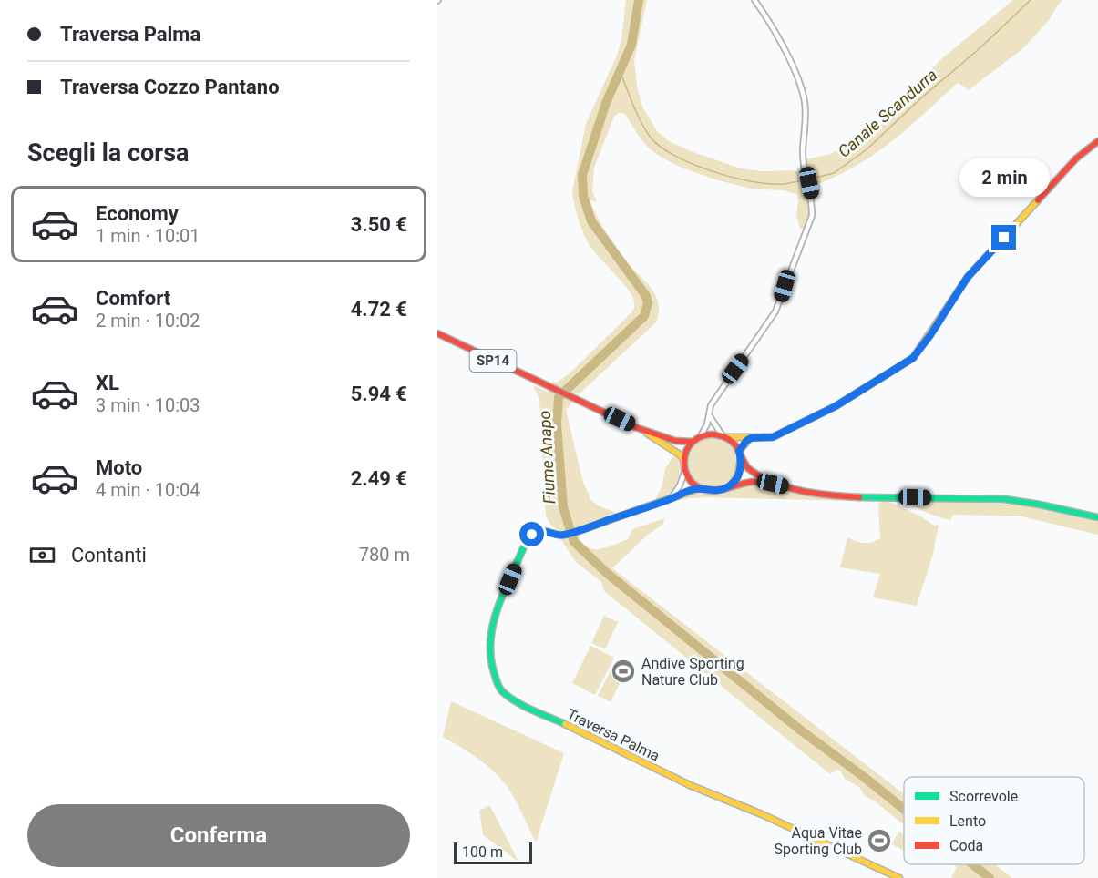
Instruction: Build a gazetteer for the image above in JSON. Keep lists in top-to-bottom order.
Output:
{
  "streets": {
    "street": ["SP14", "Traversa Palma"]
  },
  "water": ["Canale Scandurra", "Fiume Anapo"],
  "places": {
    "sports": ["Andive Sporting Nature Club", "Aqua Vitae Sporting Club"]
  },
  "legend": ["Scorrevole", "Lento", "Coda"],
  "scale_bar": "100 m",
  "page": {
    "banner": ["Traversa Palma", "Traversa Cozzo Pantano"],
    "heading": "Scegli la corsa",
    "bubble": "2 min",
    "list": [
      {
        "name": "Economy",
        "note": "1 min · 10:01",
        "value": "3.50 €"
      },
      {
        "name": "Comfort",
        "note": "2 min · 10:02",
        "value": "4.72 €"
      },
      {
        "name": "XL",
        "note": "3 min · 10:03",
        "value": "5.94 €"
      },
      {
        "name": "Moto",
        "note": "4 min · 10:04",
        "value": "2.49 €"
      }
    ],
    "pay": ["Contanti", "780 m"],
    "buttons": "Conferma",
    "scale": "100 m"
  }
}
